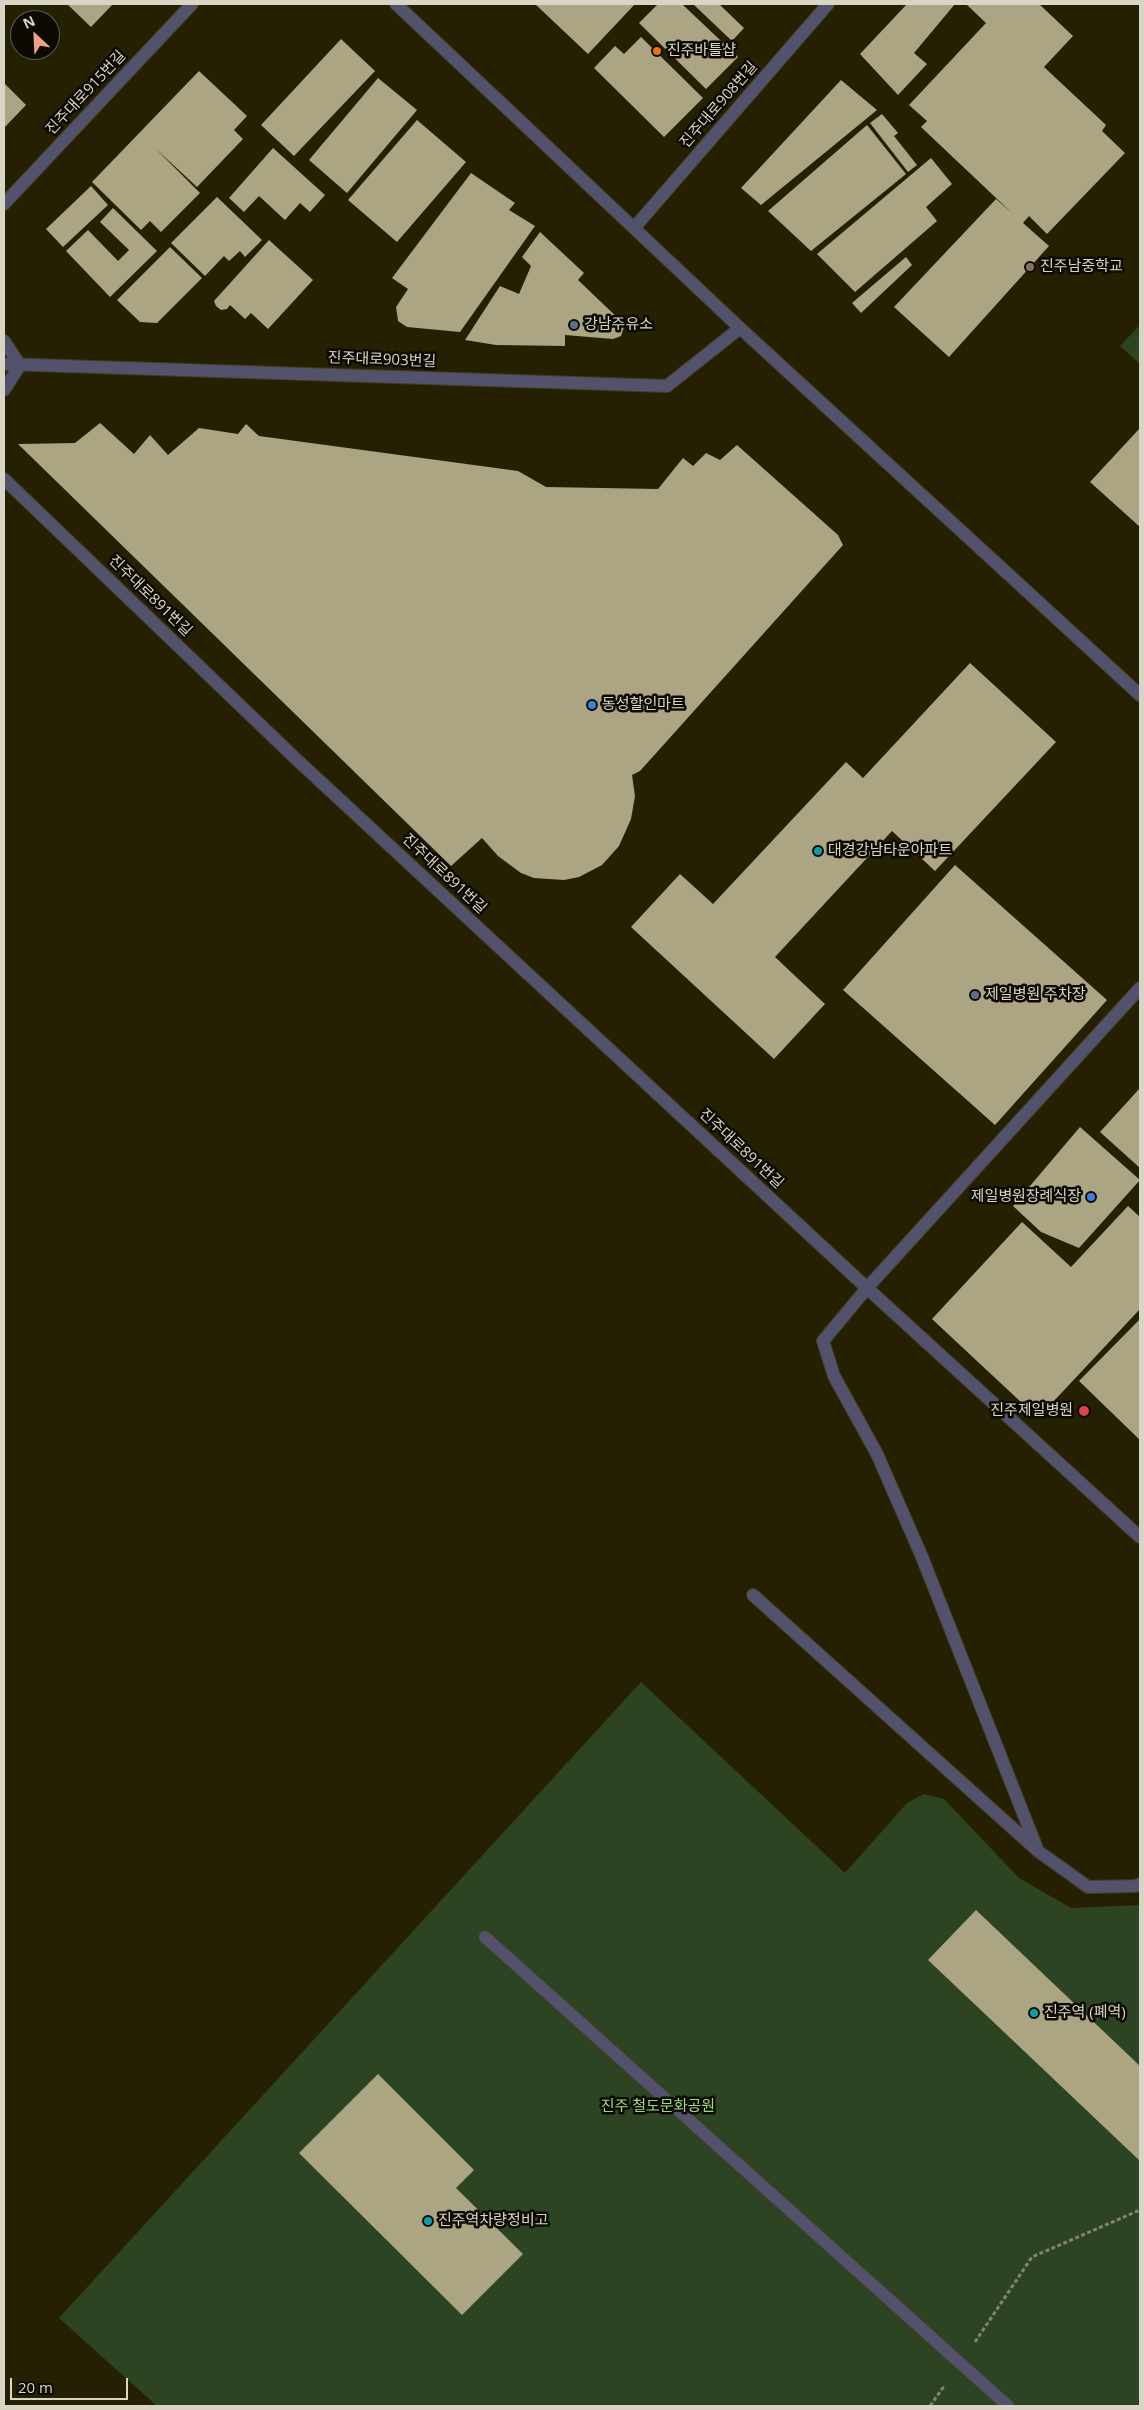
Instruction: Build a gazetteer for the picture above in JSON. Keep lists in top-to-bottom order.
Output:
{
  "streets": {
    "street": [
      "진주대로915번길",
      "진주대로908번길",
      "진주대로903번길",
      "진주대로891번길"
    ]
  },
  "parks": ["진주 철도문화공원"],
  "places": [
    "진주바틀샵",
    "진주남중학교",
    "강남주유소",
    "동성할인마트",
    "대경강남타운아파트",
    "제일병원 주차장",
    "제일병원장례식장",
    "진주제일병원",
    "진주역 (폐역)",
    "진주역차량정비고"
  ],
  "scale_bar": "20 m",
  "north": "top left"
}
